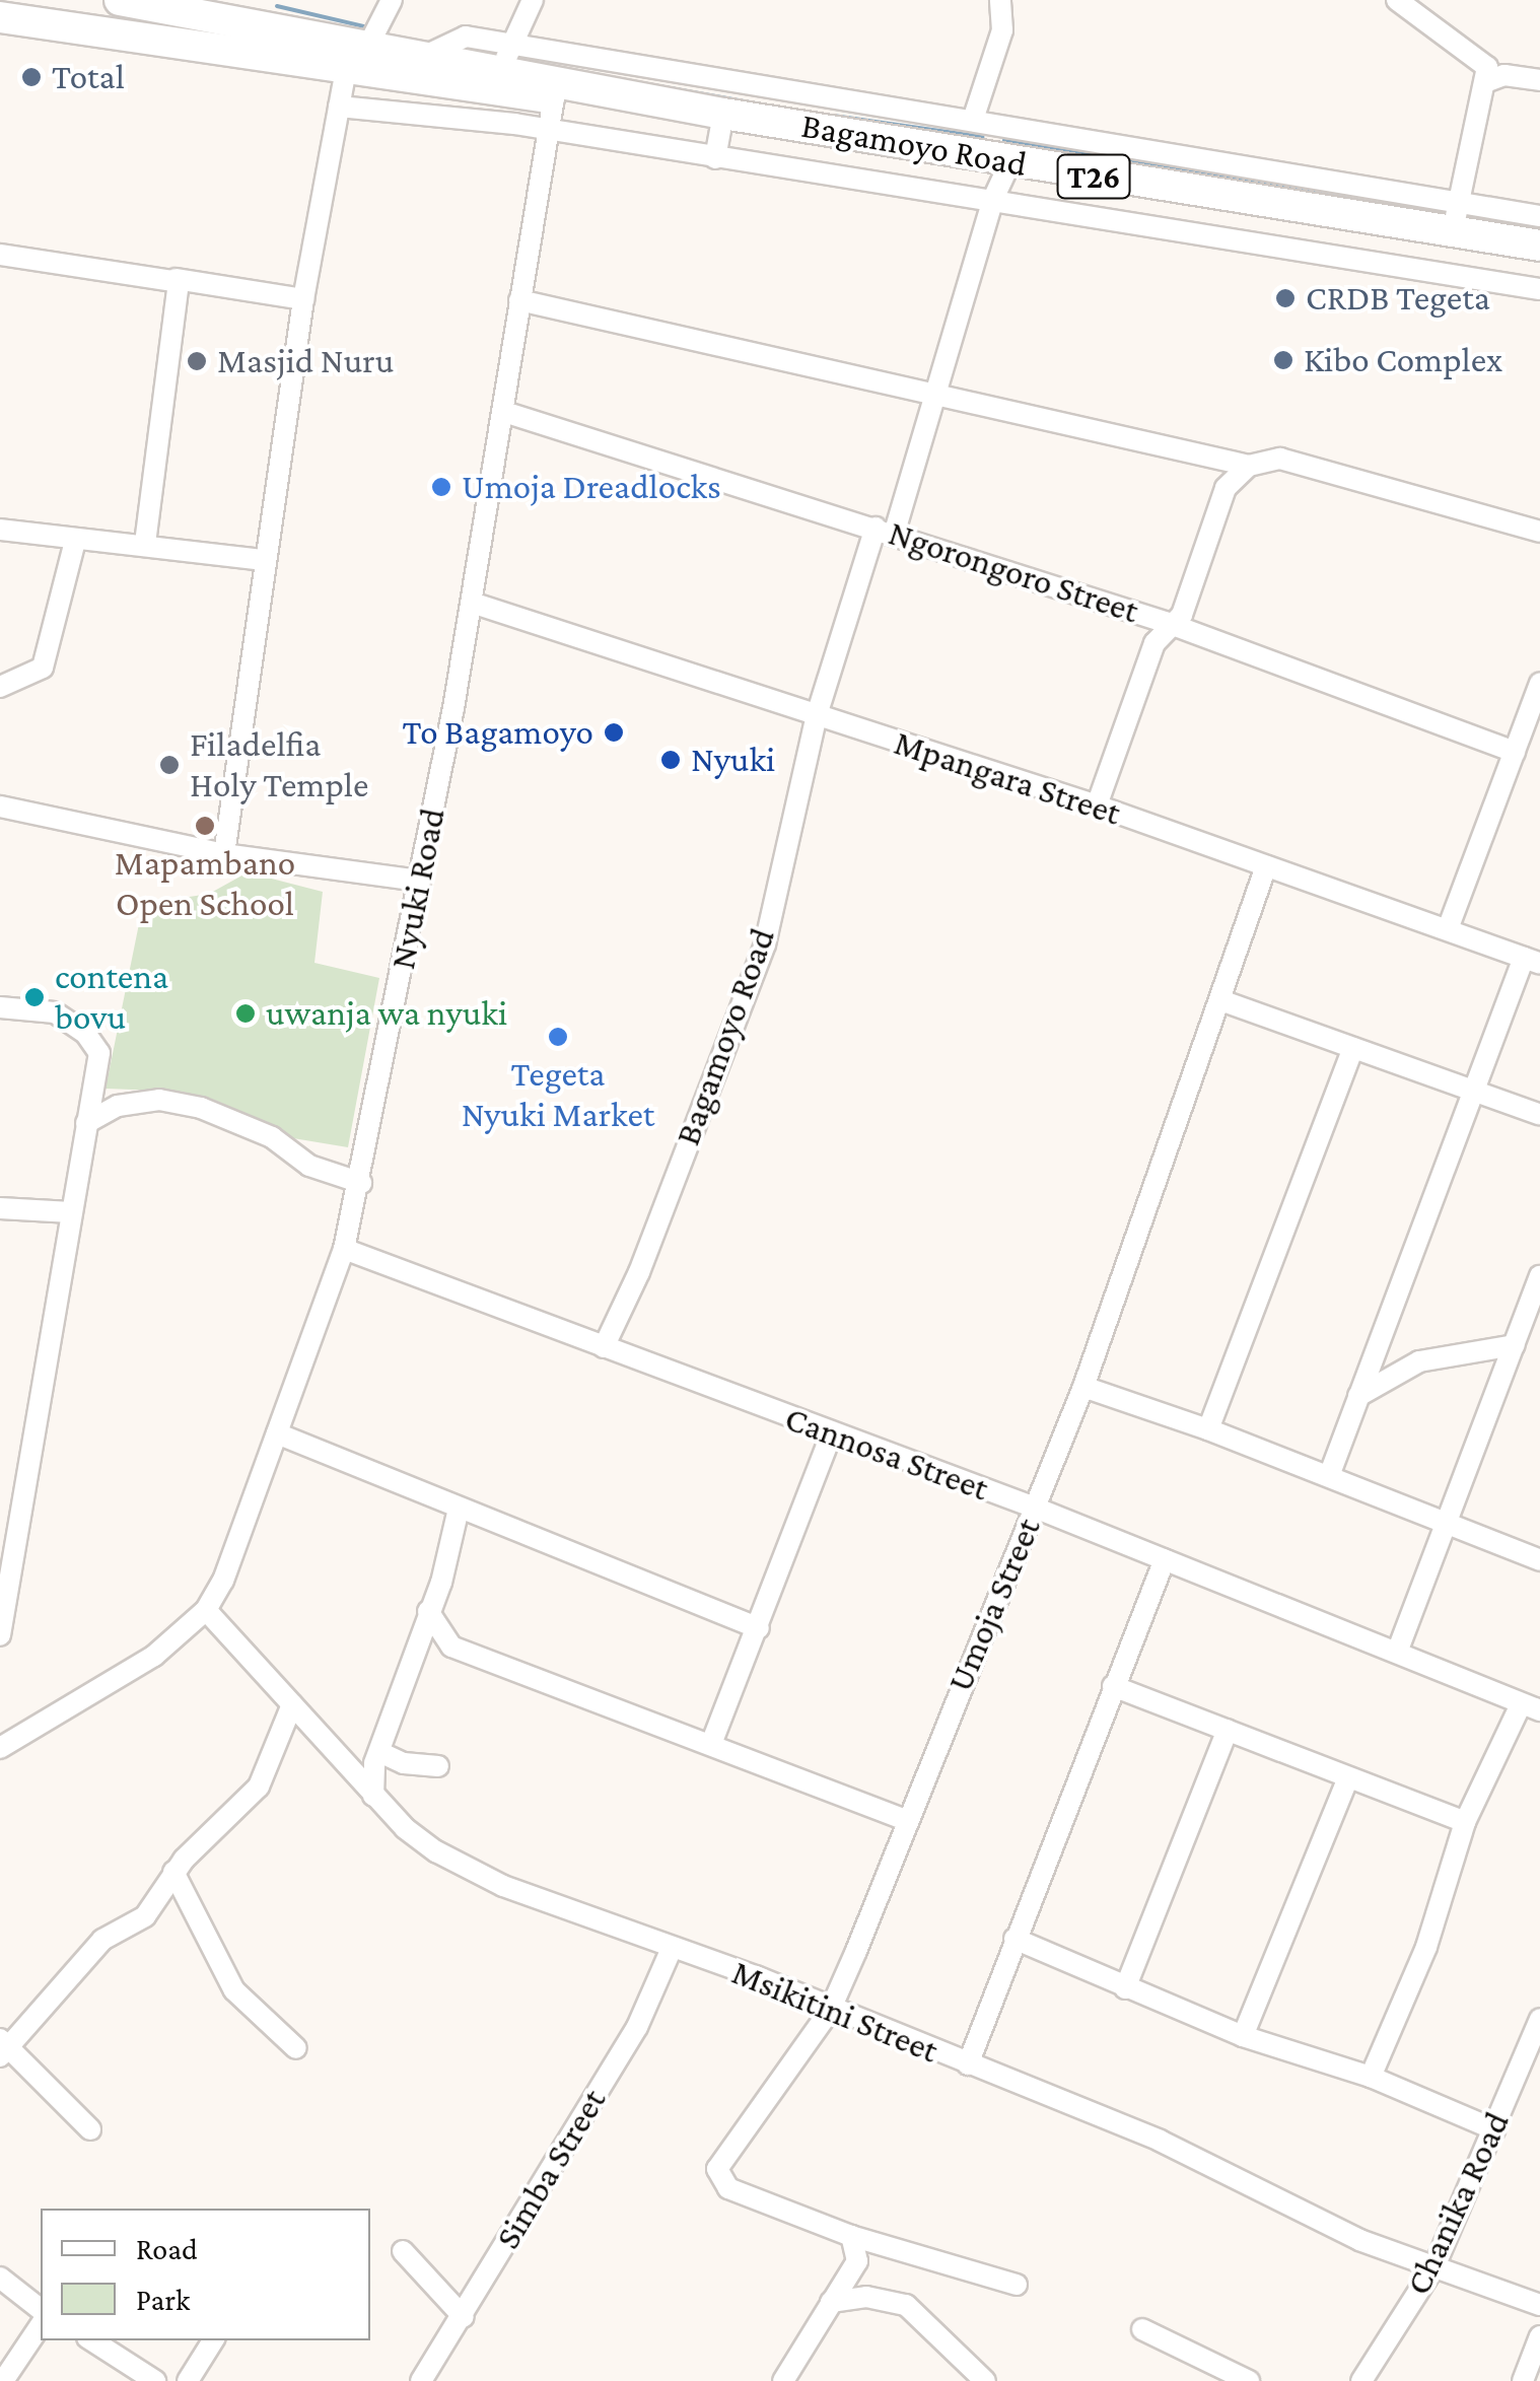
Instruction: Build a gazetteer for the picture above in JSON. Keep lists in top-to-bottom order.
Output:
{
  "streets": {
    "highway": ["Bagamoyo Road", "T26"],
    "street": [
      "Ngorongoro Street",
      "Mpangara Street",
      "Nyuki Road",
      "Cannosa Street",
      "Umoja Street",
      "Msikitini Street",
      "Simba Street",
      "Chanika Road"
    ]
  },
  "crossings": [
    ["Bagamoyo Road", "Ngorongoro Street"],
    ["Bagamoyo Road", "Mpangara Street"],
    ["Bagamoyo Road", "Nyuki Road"],
    ["Bagamoyo Road", "Cannosa Street"],
    ["Ngorongoro Street", "Nyuki Road"],
    ["Mpangara Street", "Nyuki Road"],
    ["Mpangara Street", "Umoja Street"],
    ["Nyuki Road", "Cannosa Street"],
    ["Nyuki Road", "Msikitini Street"],
    ["Cannosa Street", "Umoja Street"],
    ["Umoja Street", "Msikitini Street"],
    ["Msikitini Street", "Simba Street"],
    ["Msikitini Street", "Chanika Road"]
  ],
  "places": [
    "Total",
    "CRDB Tegeta",
    "Kibo Complex",
    "Masjid Nuru",
    "Umoja Dreadlocks",
    "To Bagamoyo",
    "Nyuki",
    "Filadelfia Holy Temple",
    "Mapambano Open School",
    "contena bovu",
    "uwanja wa nyuki",
    "Tegeta Nyuki Market"
  ],
  "legend": ["Road", "Park"]
}
